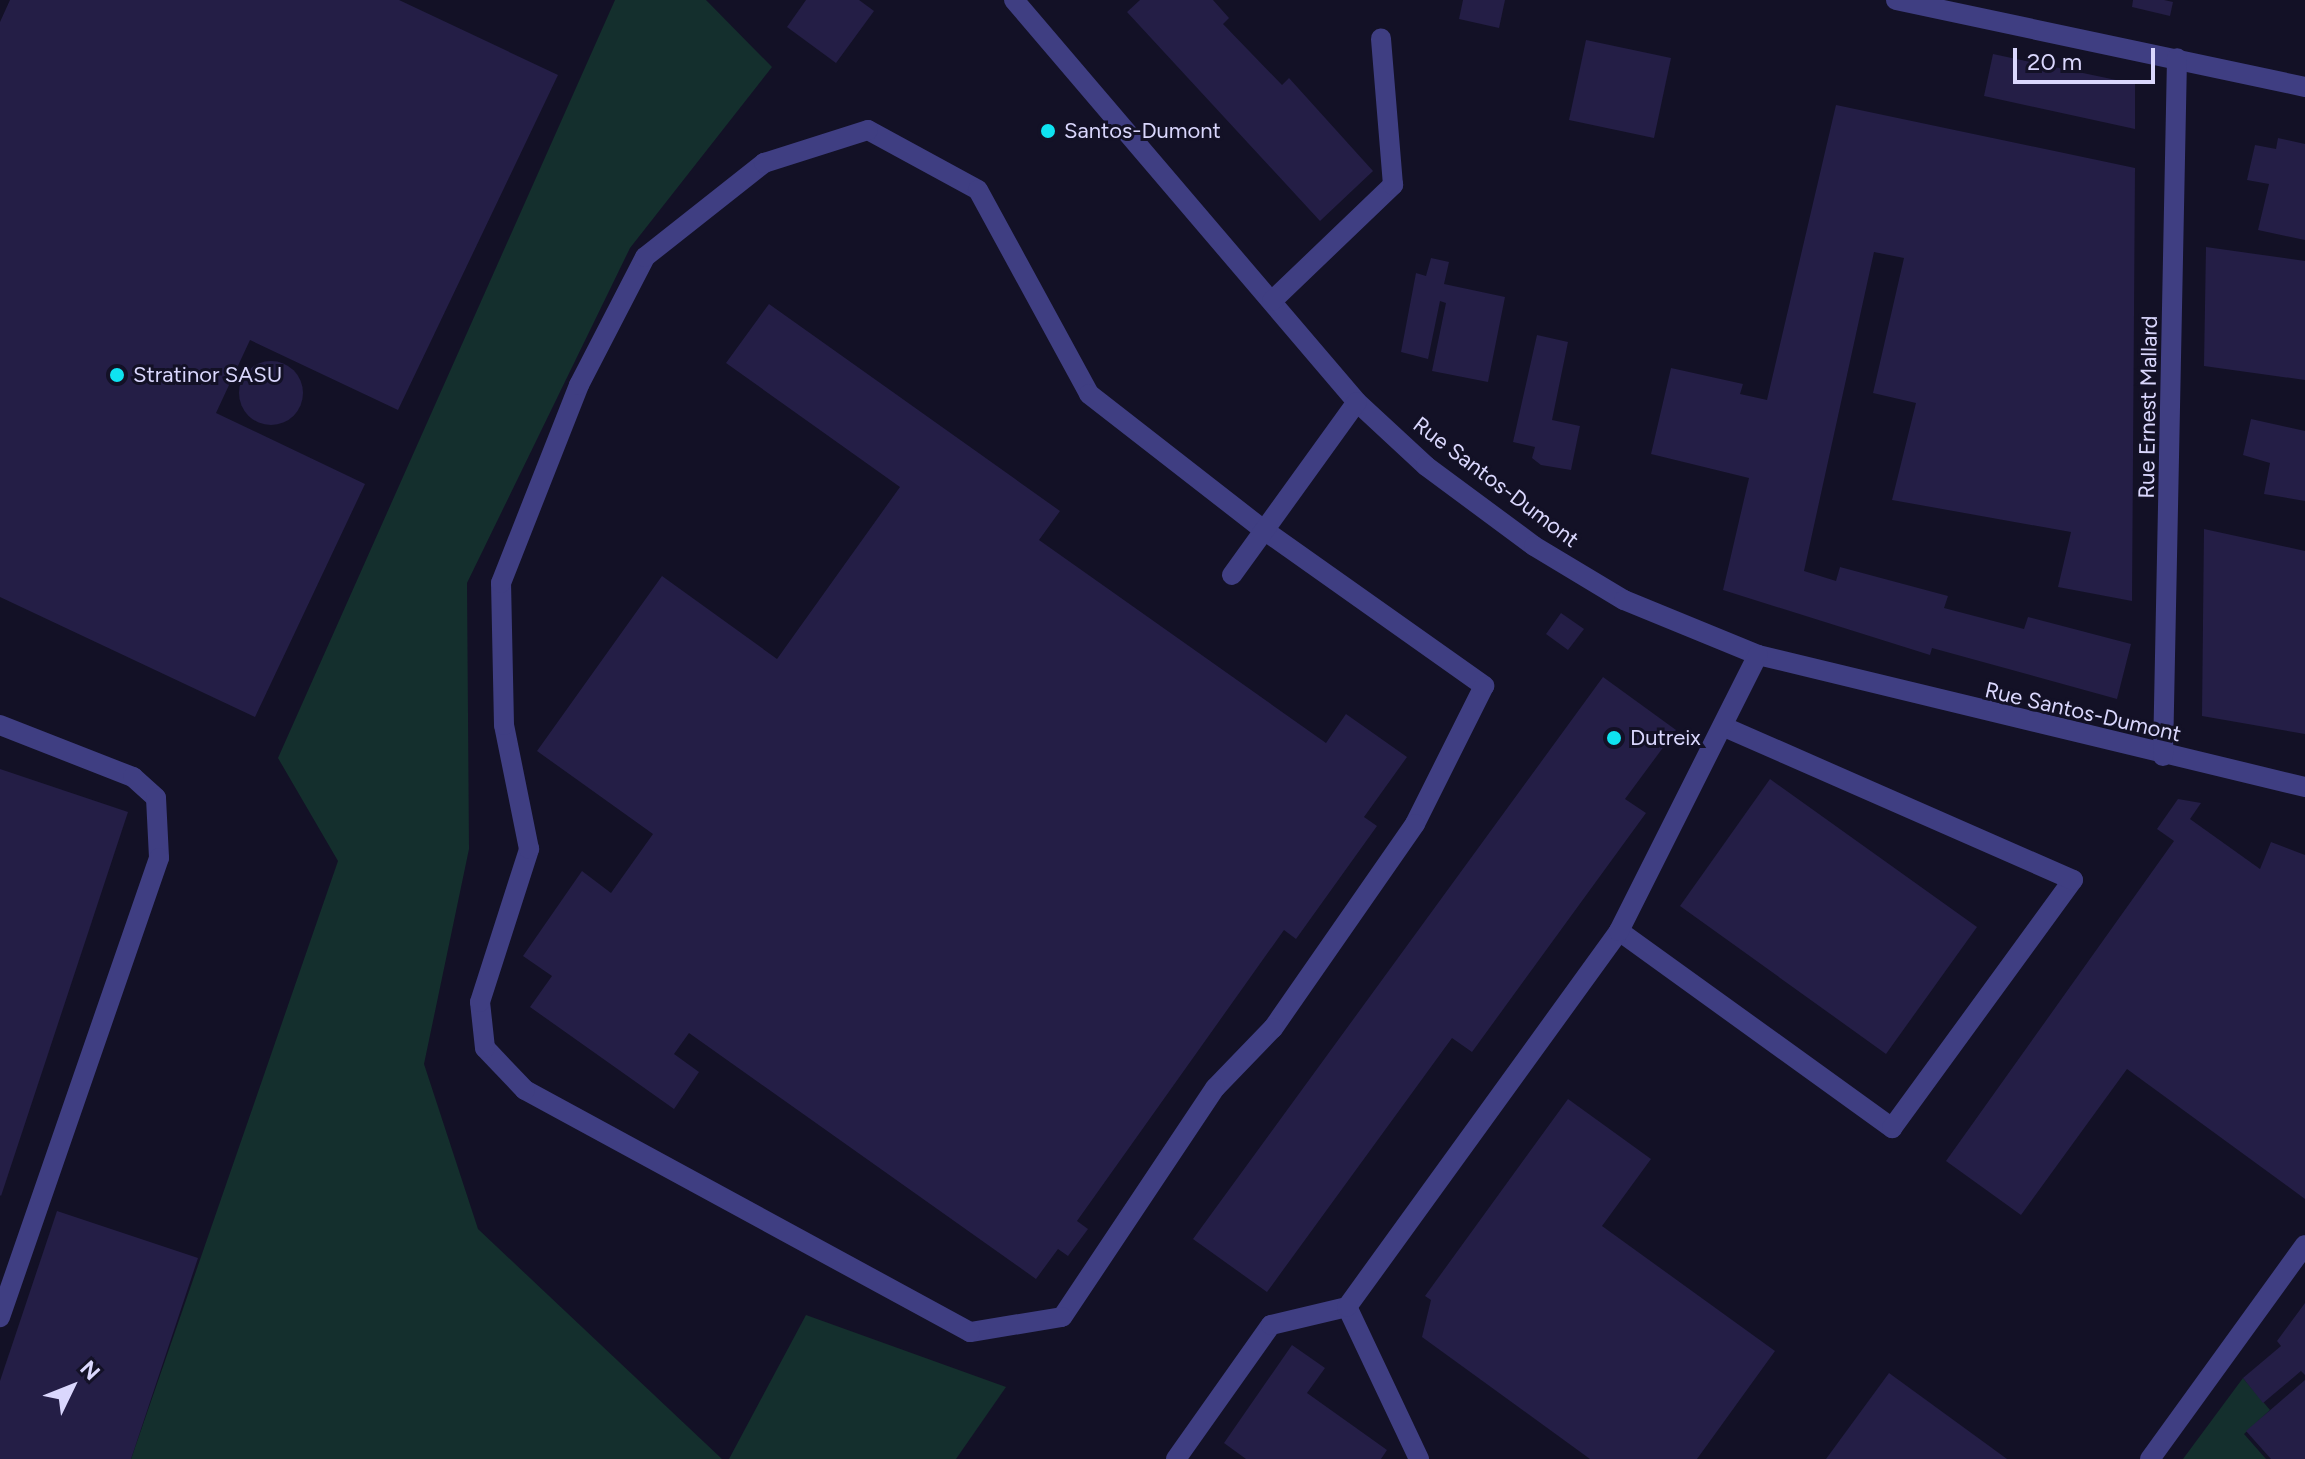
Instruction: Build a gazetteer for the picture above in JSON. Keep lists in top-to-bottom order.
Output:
{
  "streets": {
    "street": ["Rue Ernest Mallard", "Rue Santos-Dumont"]
  },
  "crossings": [
    ["Rue Ernest Mallard", "Rue Santos-Dumont"]
  ],
  "places": ["Santos-Dumont", "Stratinor SASU", "Dutreix"],
  "scale_bar": "20 m",
  "north": "top right"
}
